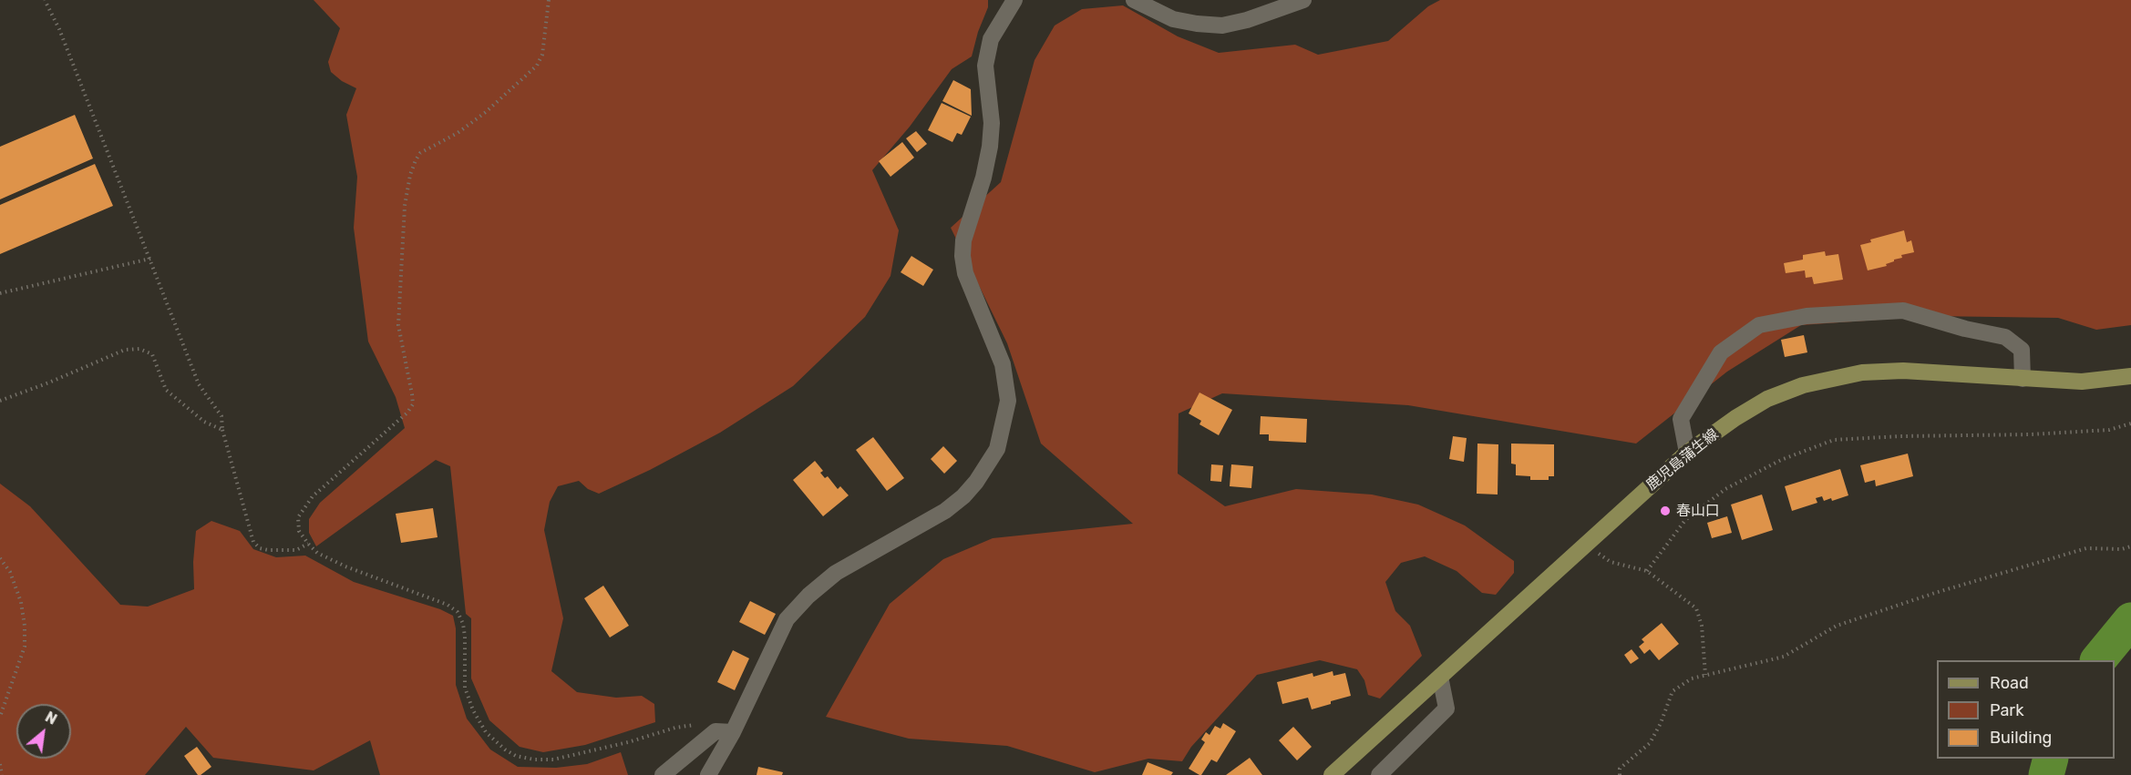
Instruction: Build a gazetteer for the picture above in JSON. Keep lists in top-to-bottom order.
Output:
{
  "streets": {
    "main road": ["鹿児島蒲生線"]
  },
  "places": ["春山口"],
  "legend": ["Road", "Park", "Building"],
  "north": "top right"
}
